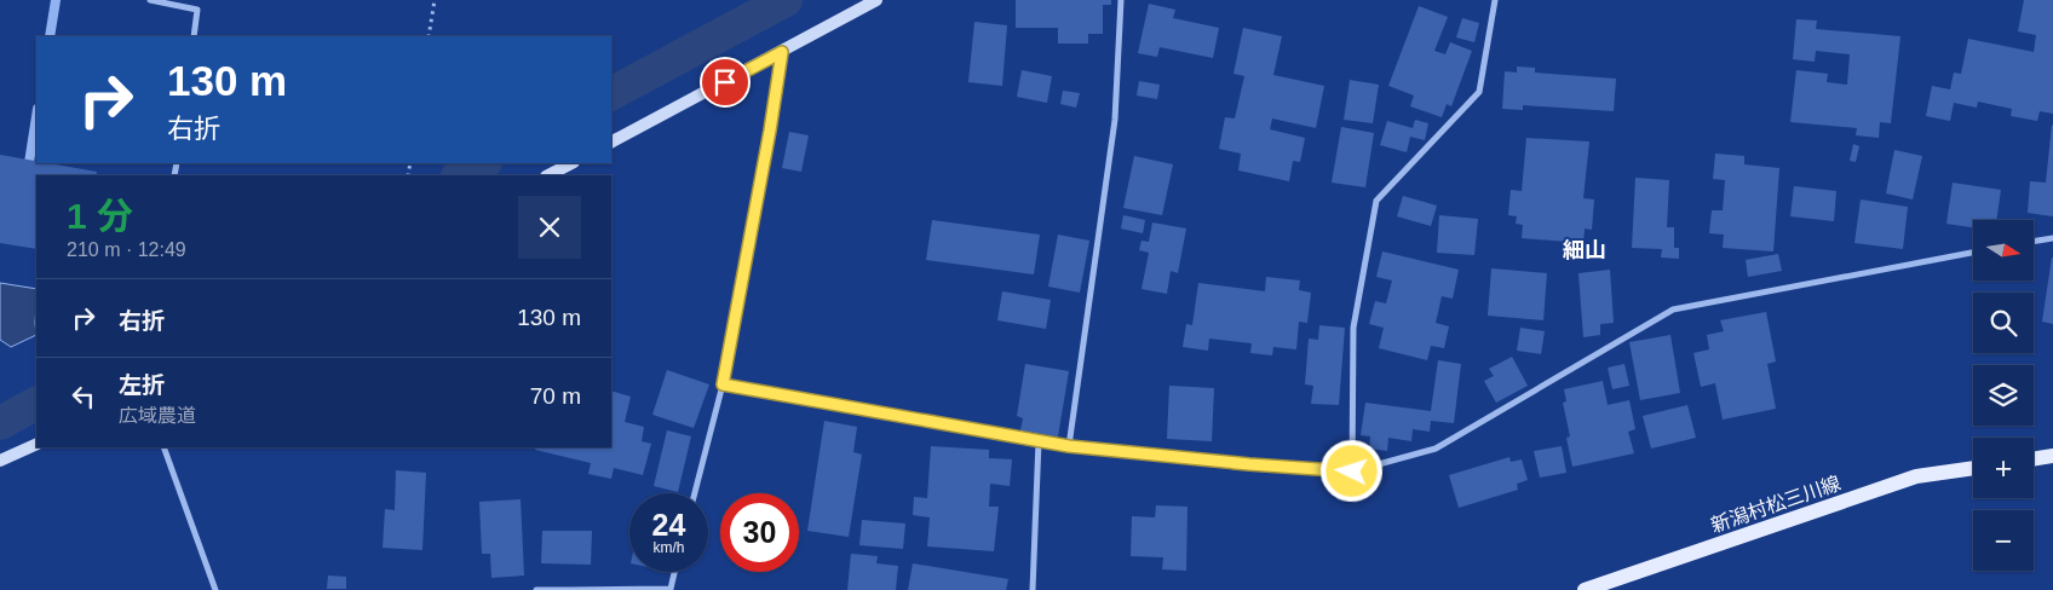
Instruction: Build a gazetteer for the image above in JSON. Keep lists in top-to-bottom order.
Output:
{
  "streets": {
    "main road": ["新潟村松三川線"]
  },
  "districts": ["細山"],
  "north": "right",
  "page": {
    "turn": ["130 m", "右折"],
    "heading": ["1 分", "210 m · 12:49"],
    "map_buttons": ["+", "−"],
    "list": [
      {
        "name": "右折",
        "value": "130 m"
      },
      {
        "name": "左折",
        "note": "広域農道",
        "value": "70 m"
      }
    ],
    "speed": "24 km/h",
    "limit": "30"
  }
}
